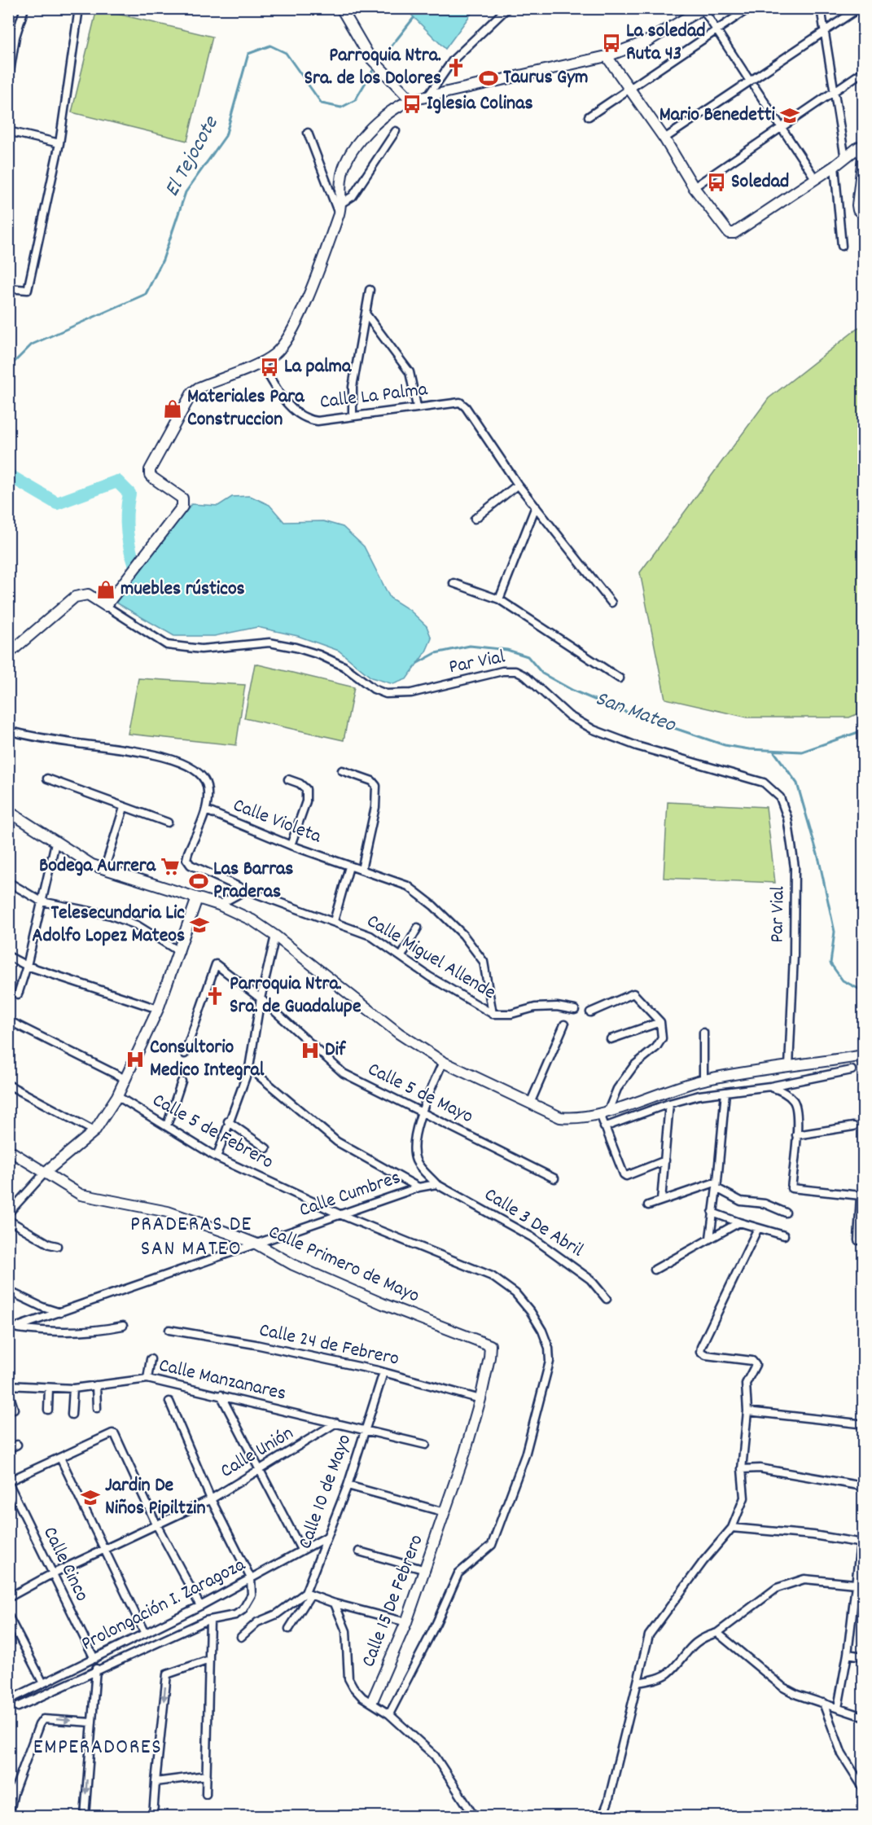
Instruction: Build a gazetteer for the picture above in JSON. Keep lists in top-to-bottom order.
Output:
{
  "streets": {
    "main road": ["Calle Primero de Mayo", "Calle 15 De Febrero"],
    "street": [
      "Calle La Palma",
      "Par Vial",
      "Calle Violeta",
      "Calle Miguel Allende",
      "Calle 5 de Mayo",
      "Calle 5 de Febrero",
      "Calle Cumbres",
      "Calle 3 De Abril",
      "Calle 24 de Febrero",
      "Calle Manzanares",
      "Calle Unión",
      "Calle 10 de Mayo",
      "Calle Cinco",
      "Prolongación I. Zaragoza"
    ]
  },
  "crossings": [
    ["Calle Violeta", "Calle Miguel Allende"],
    ["Calle 5 de Mayo", "Calle Cumbres"],
    ["Calle 5 de Febrero", "Calle Cumbres"],
    ["Calle Cumbres", "Calle 3 De Abril"],
    ["Calle Cumbres", "Calle Primero de Mayo"],
    ["Calle Primero de Mayo", "Calle 15 De Febrero"],
    ["Calle 24 de Febrero", "Calle 10 de Mayo"],
    ["Calle 24 de Febrero", "Calle 15 De Febrero"],
    ["Calle Manzanares", "Calle Unión"],
    ["Calle Manzanares", "Calle 10 de Mayo"],
    ["Calle Unión", "Calle Cinco"],
    ["Calle 10 de Mayo", "Prolongación I. Zaragoza"],
    ["Calle Cinco", "Prolongación I. Zaragoza"]
  ],
  "districts": ["PRADERAS DE SAN MATEO", "EMPERADORES"],
  "water": ["El Tejocote", "San Mateo"],
  "places": {
    "bus stop": [
      "La soledad Ruta 43",
      "Iglesia Colinas",
      "Soledad",
      "La palma"
    ],
    "church": ["Parroquia Ntra. Sra. de los Dolores", "Parroquia Ntra. Sra. de Guadalupe"],
    "sports": ["Taurus Gym", "Las Barras Praderas"],
    "school or university": ["Mario Benedetti", "Telesecundaria Lic Adolfo Lopez Mateos", "Jardin De Niños Pipiltzin"],
    "shop": ["Materiales Para Construccion", "muebles rústicos"],
    "supermarket": ["Bodega Aurrera"],
    "hospital": ["Dif", "Consultorio Medico Integral"]
  }
}
